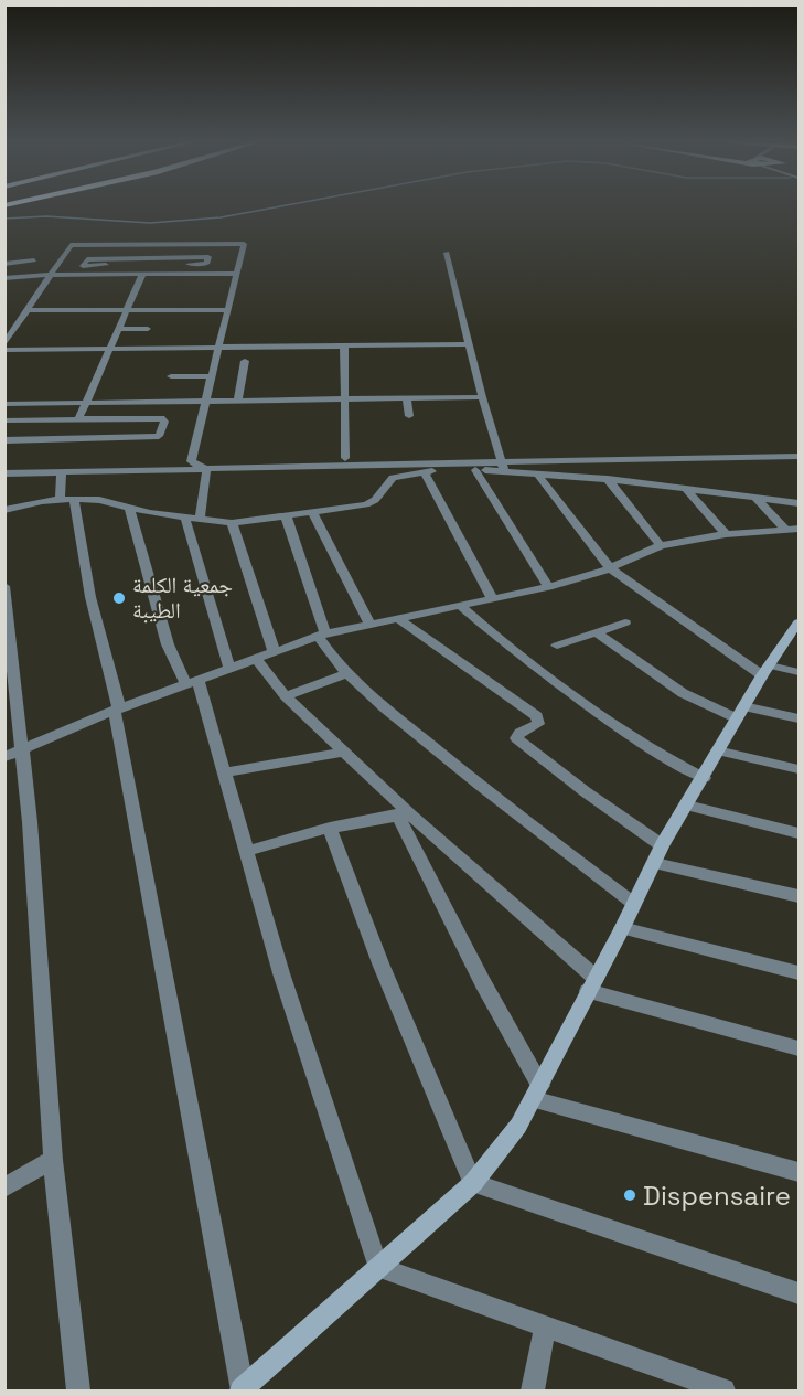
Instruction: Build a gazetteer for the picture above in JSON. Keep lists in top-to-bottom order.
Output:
{
  "places": ["جمعية الكلمة الطيبة", "Dispensaire"]
}
